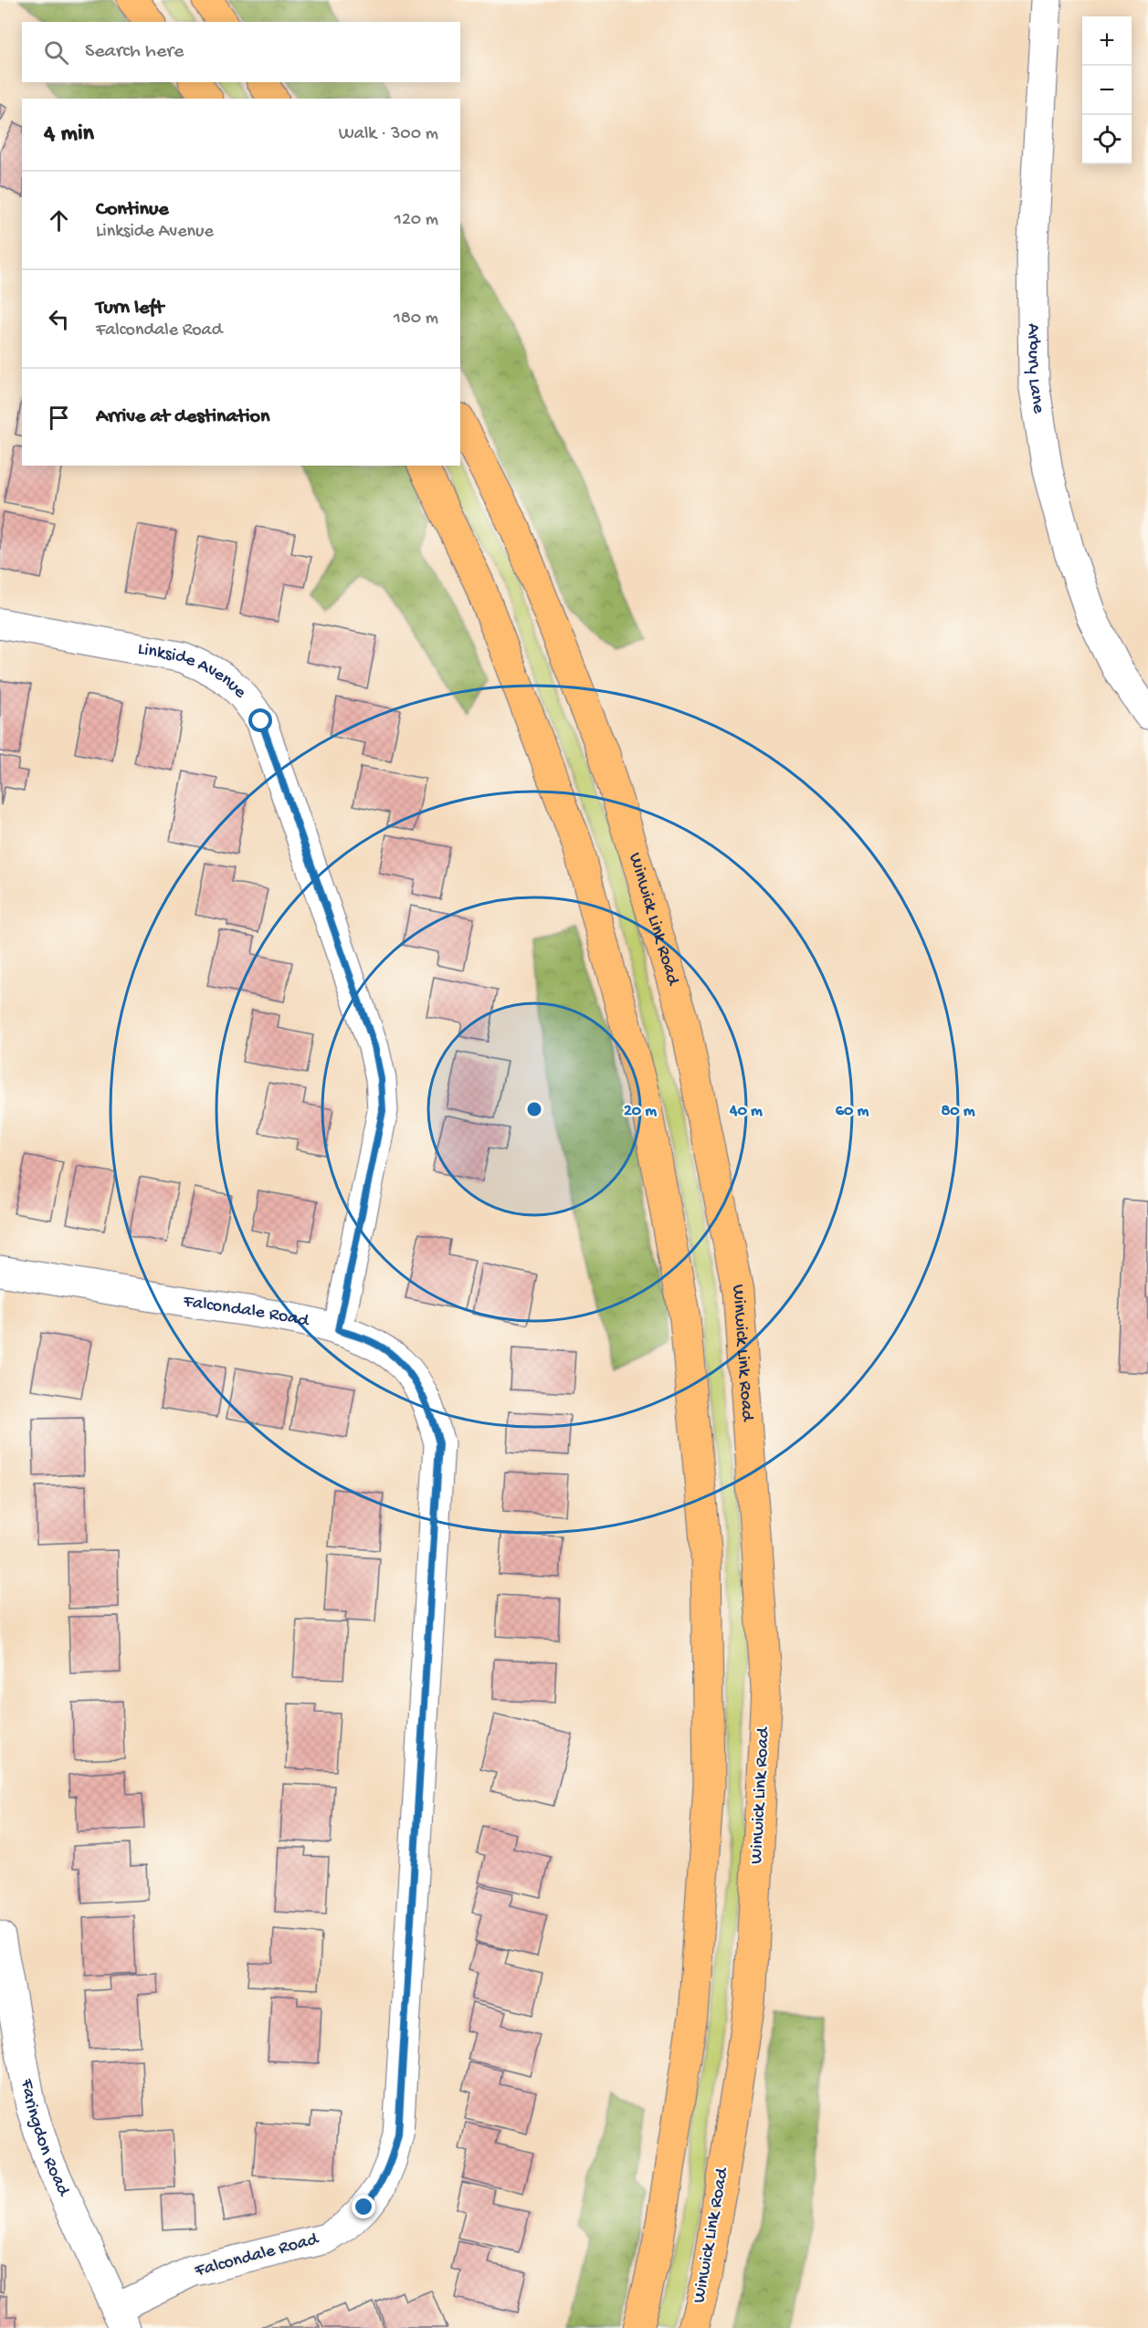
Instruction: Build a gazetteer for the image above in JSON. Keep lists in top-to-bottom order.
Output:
{
  "streets": {
    "main road": ["Winwick Link Road"],
    "street": [
      "Arbury Lane",
      "Linkside Avenue",
      "Falcondale Road",
      "Faringdon Road"
    ]
  },
  "crossings": [
    ["Linkside Avenue", "Falcondale Road"],
    ["Falcondale Road", "Faringdon Road"]
  ],
  "page": {
    "map_buttons": ["+", "−"],
    "search": "Search here",
    "heading": ["4 min", "Walk · 300 m"],
    "list": [
      ["Continue", "Linkside Avenue", "120 m"],
      ["Turn left", "Falcondale Road", "180 m"],
      "Arrive at destination"
    ]
  },
  "rings": [
    "20 m",
    "40 m",
    "60 m",
    "80 m"
  ]
}
